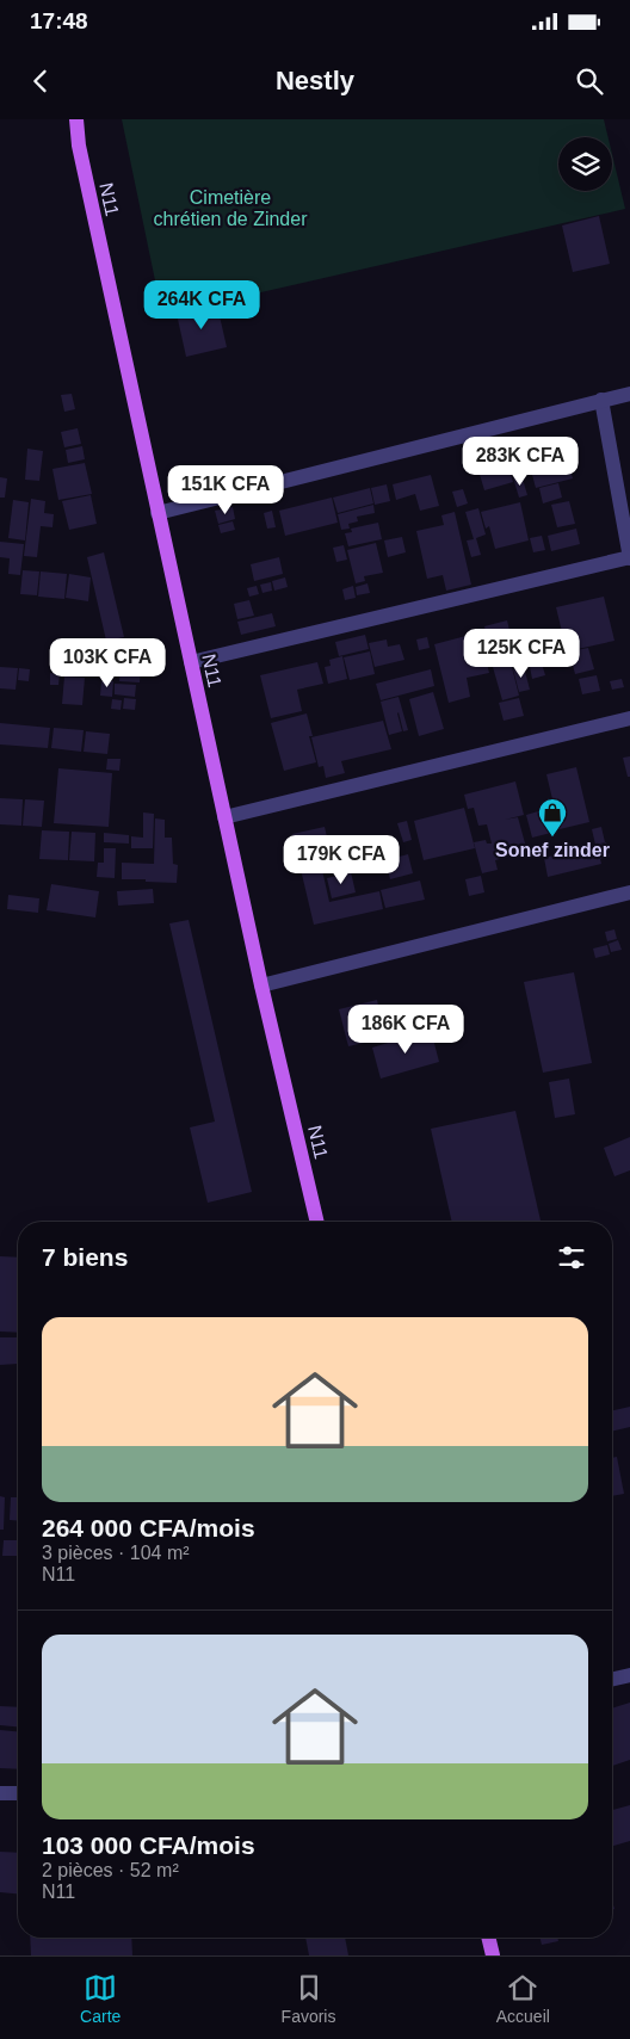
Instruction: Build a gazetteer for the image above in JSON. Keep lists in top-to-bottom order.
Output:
{
  "streets": {
    "main road": ["N11"]
  },
  "parks": ["Cimetière chrétien de Zinder"],
  "places": {
    "shop": ["Sonef zinder"]
  },
  "page": {
    "status": "17:48",
    "header": "Nestly",
    "price": [
      "264K CFA",
      "283K CFA",
      "151K CFA",
      "125K CFA",
      "103K CFA",
      "179K CFA",
      "186K CFA"
    ],
    "heading": "7 biens",
    "list": [
      {
        "name": "264 000 CFA/mois",
        "note": "3 pièces · 104 m² · N11"
      },
      {
        "name": "103 000 CFA/mois",
        "note": "2 pièces · 52 m² · N11"
      }
    ],
    "tabs": ["Carte", "Favoris", "Accueil"]
  }
}
